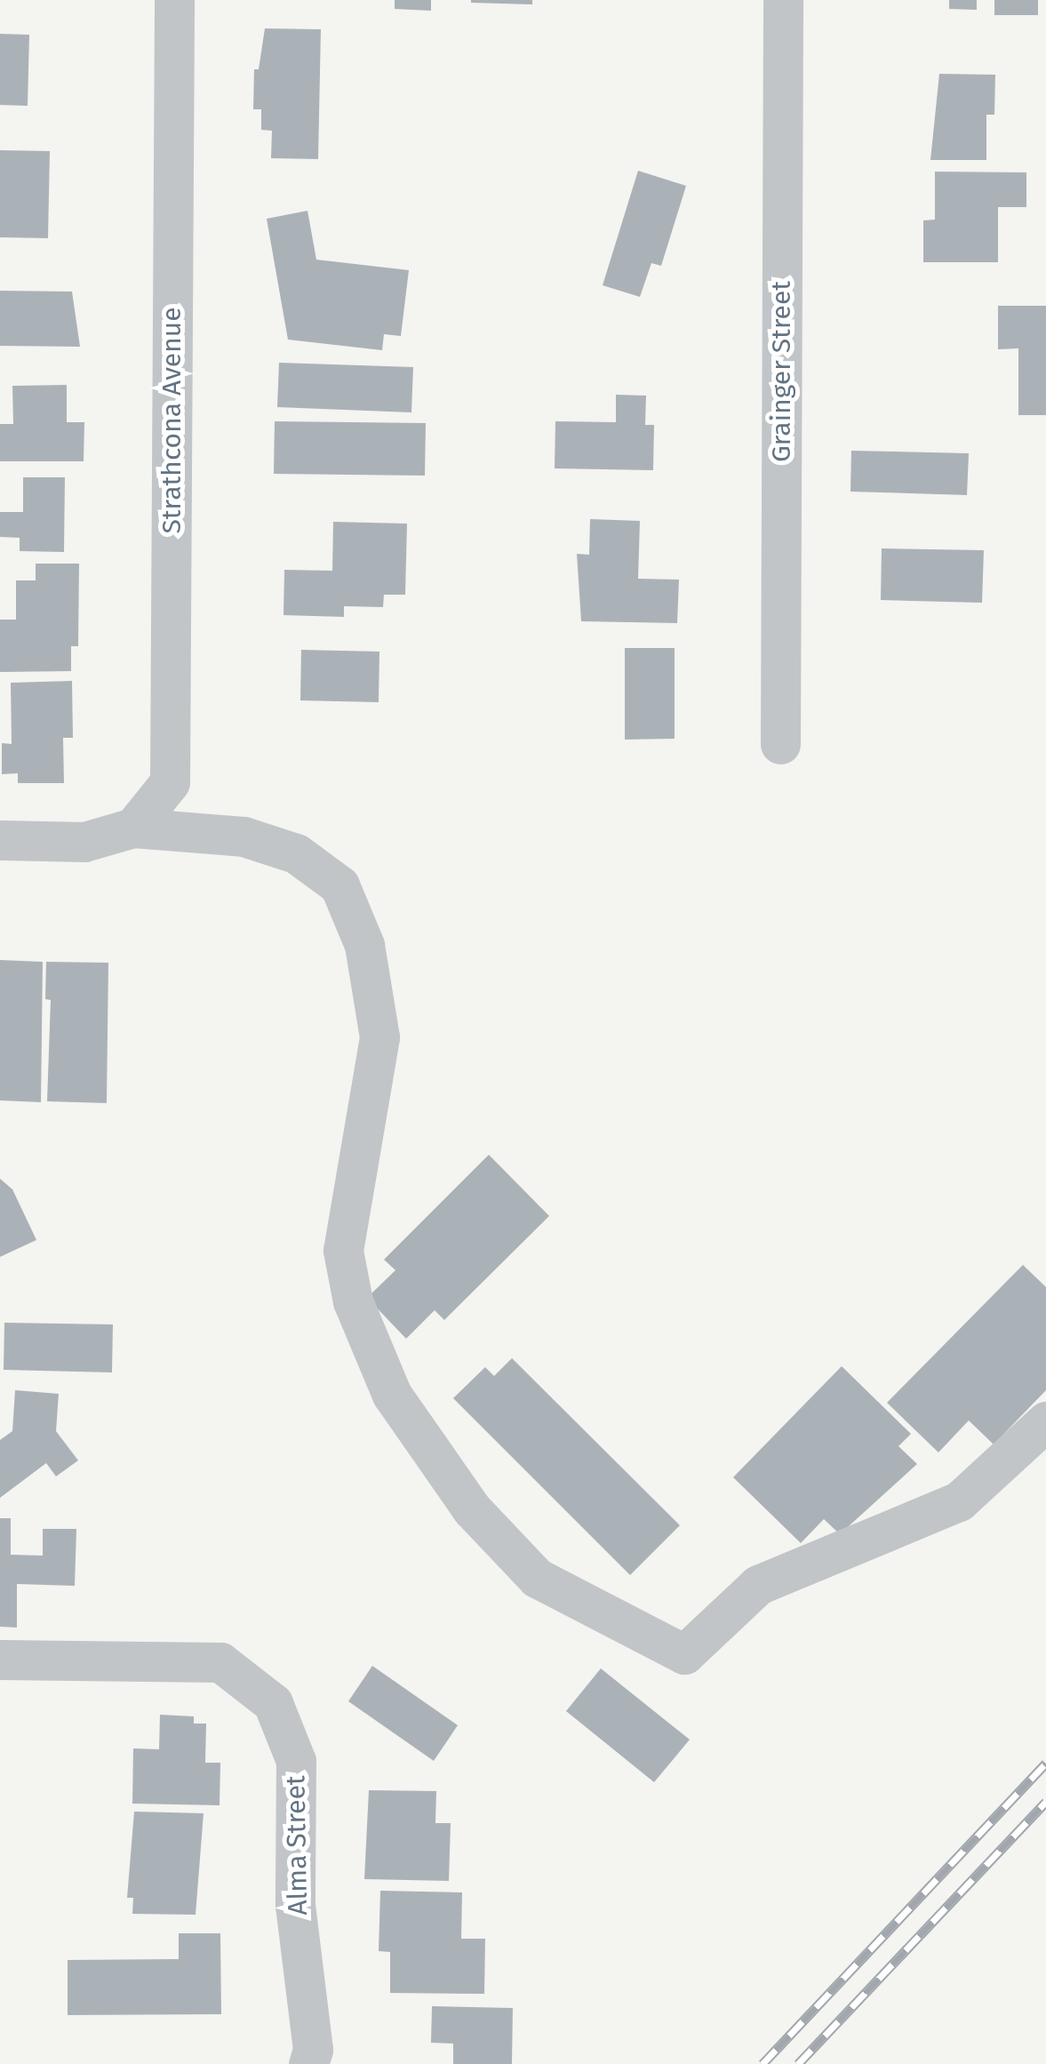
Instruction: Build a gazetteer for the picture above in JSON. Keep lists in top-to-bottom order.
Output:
{
  "streets": {
    "street": ["Grainger Street", "Strathcona Avenue", "Alma Street"]
  }
}
